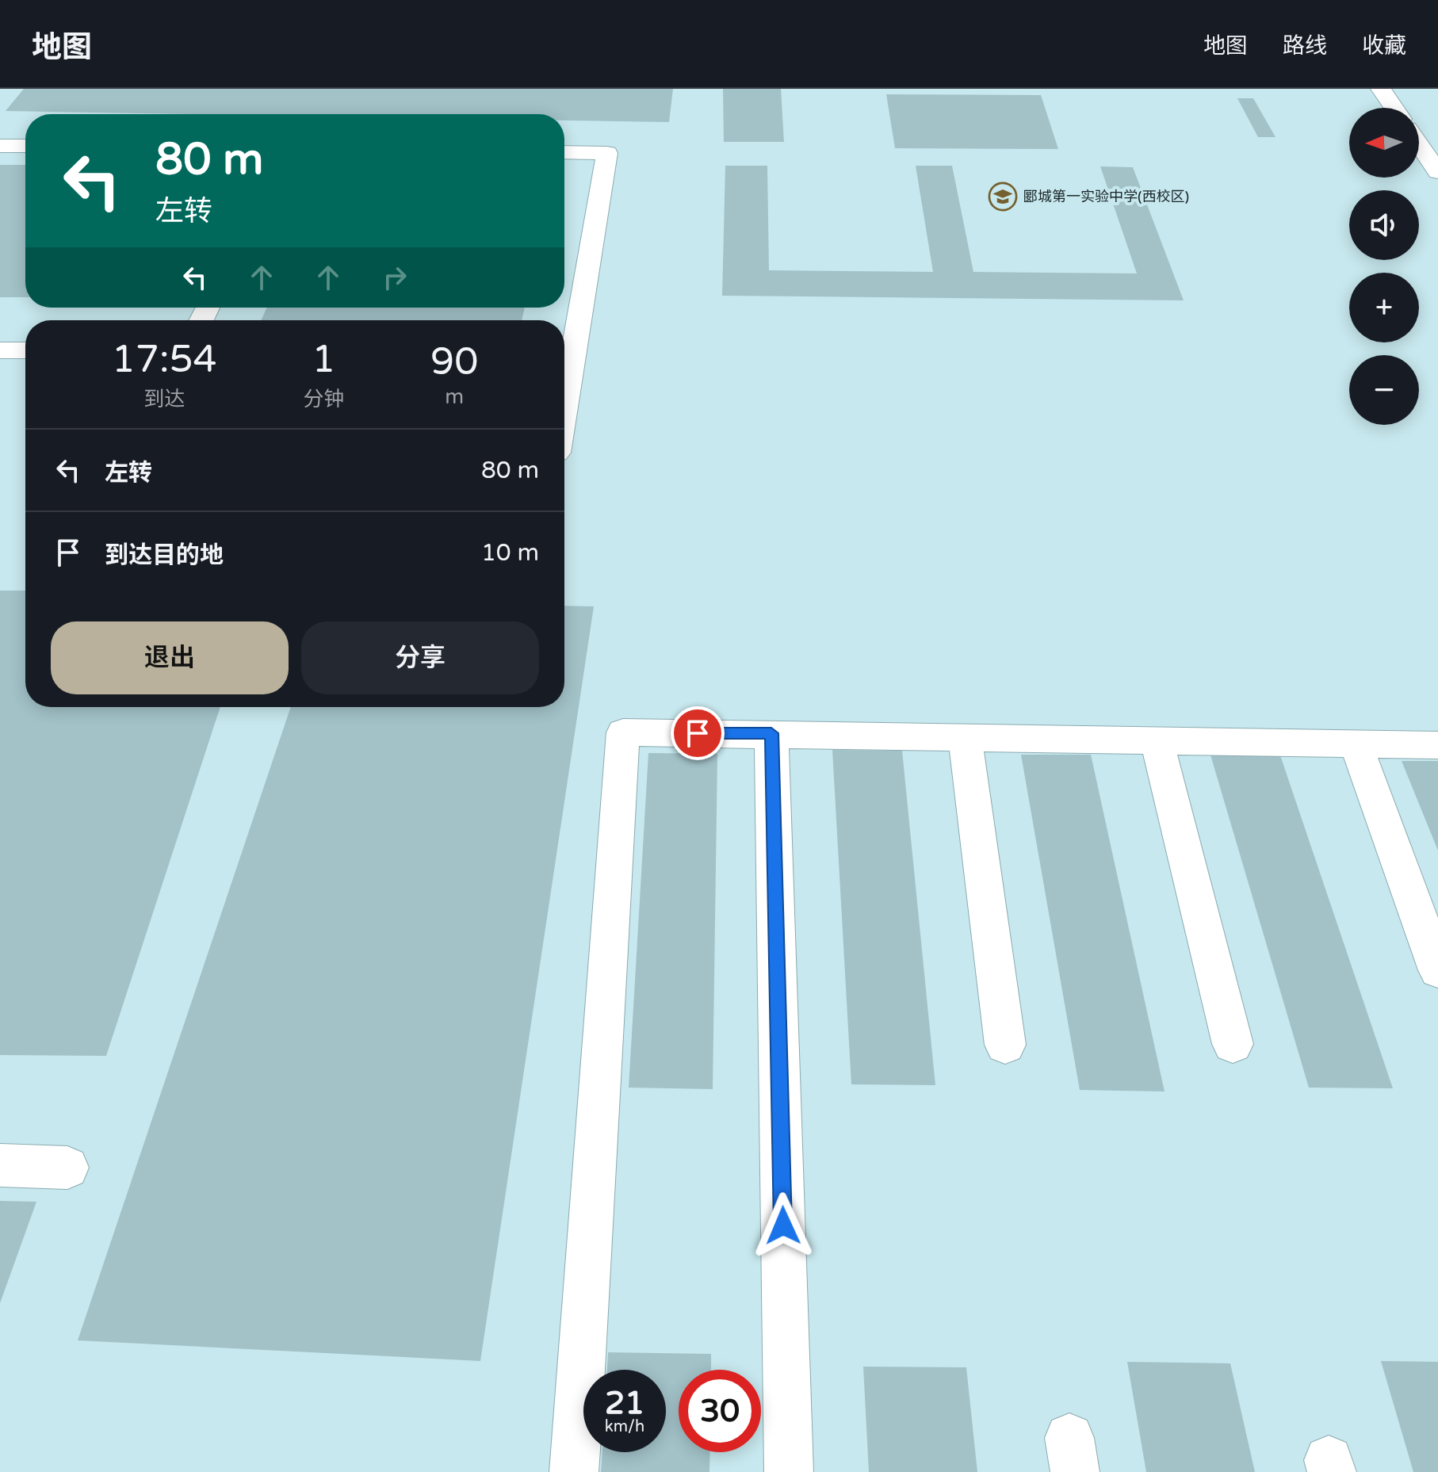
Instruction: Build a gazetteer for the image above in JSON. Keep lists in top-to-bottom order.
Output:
{
  "places": {
    "school or university": ["郾城第一实验中学(西校区)"]
  },
  "north": "left",
  "page": {
    "header": "地图",
    "nav": ["地图", "路线", "收藏"],
    "map_buttons": ["+", "−"],
    "turn": ["80 m", "左转"],
    "eta": [
      "17:54",
      "到达",
      "1",
      "分钟",
      "90",
      "m"
    ],
    "list": [
      {
        "name": "左转",
        "value": "80 m"
      },
      {
        "name": "到达目的地",
        "value": "10 m"
      }
    ],
    "buttons": ["退出", "分享"],
    "speed": "21 km/h",
    "limit": "30"
  }
}
